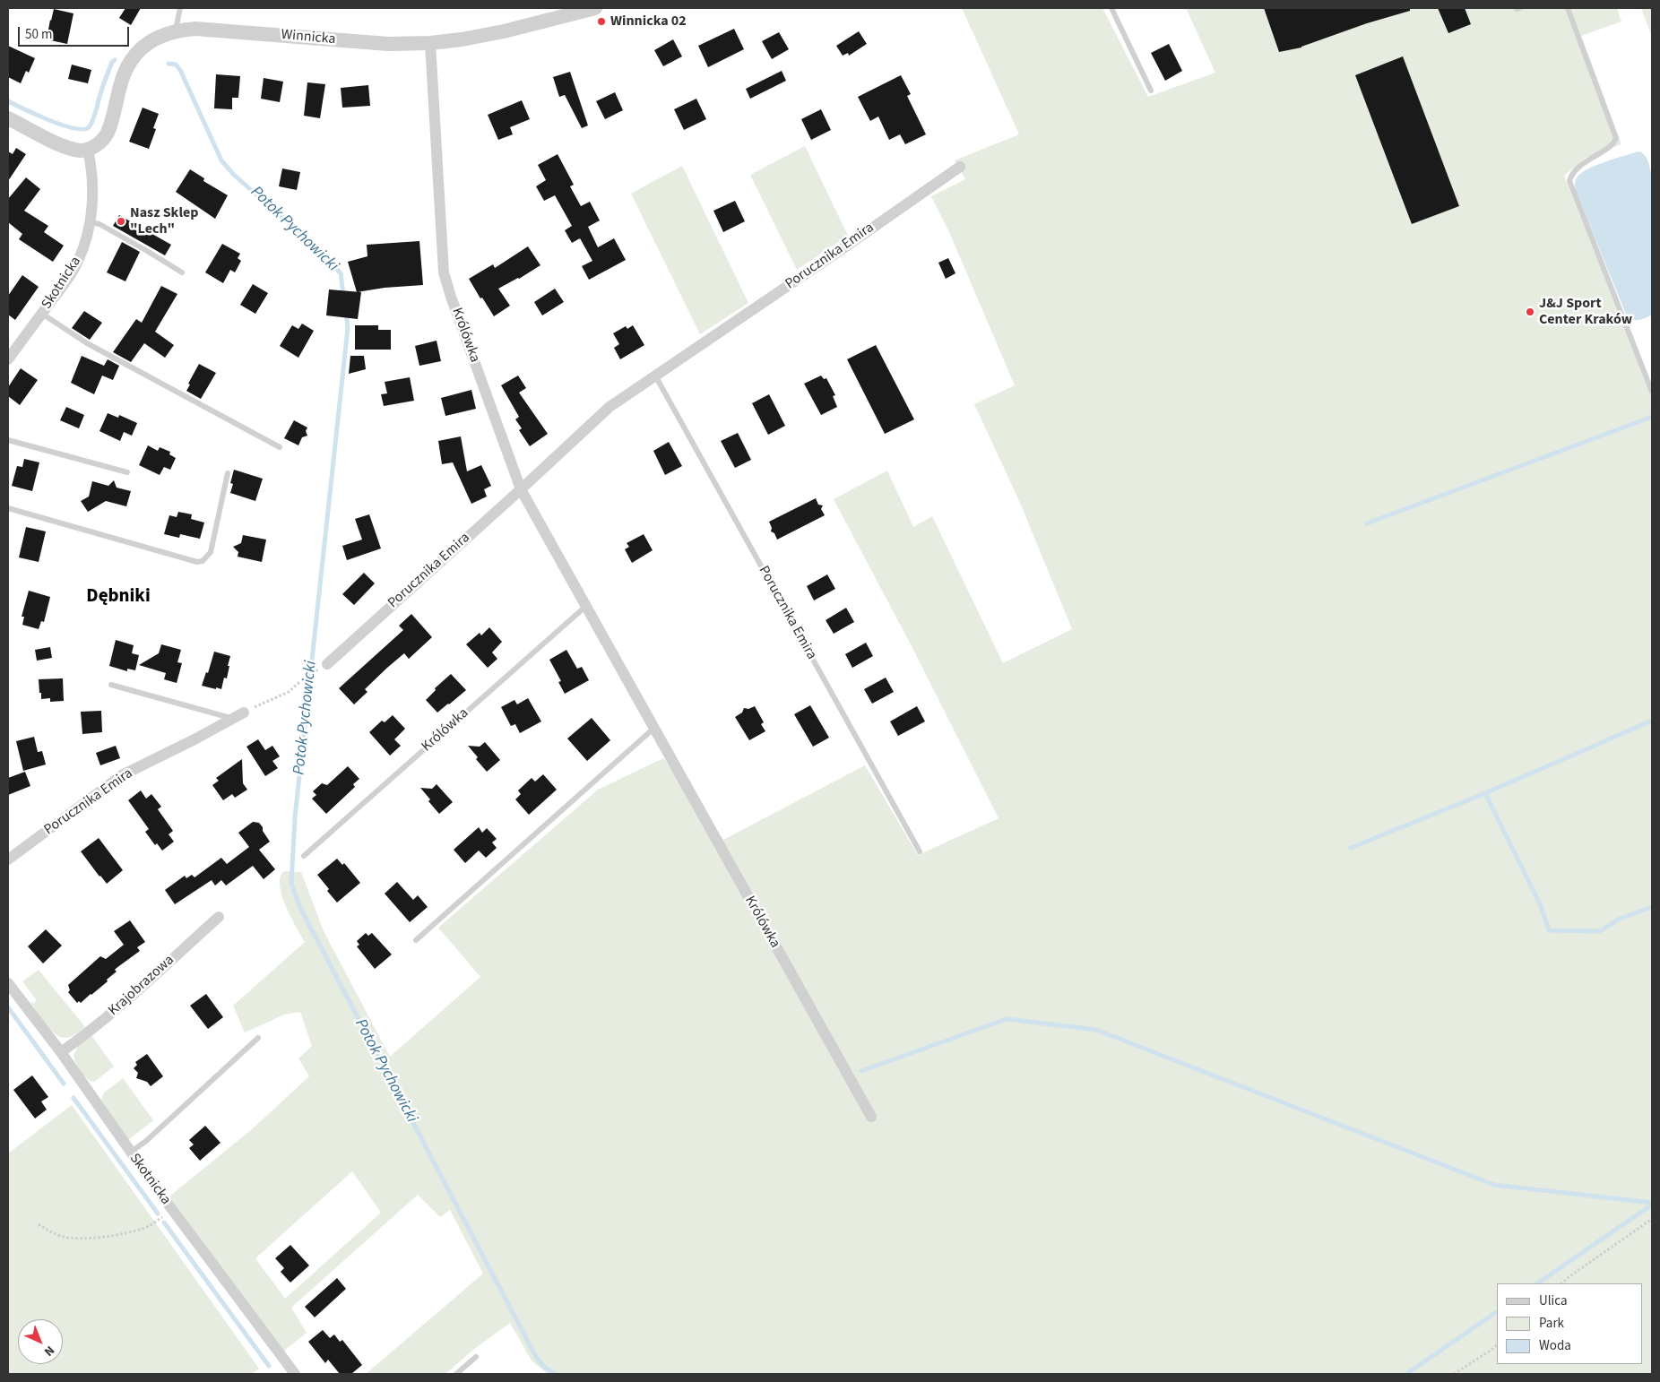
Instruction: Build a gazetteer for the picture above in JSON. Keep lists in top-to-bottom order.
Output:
{
  "streets": {
    "street": [
      "Winnicka",
      "Porucznika Emira",
      "Skotnicka",
      "Królówka",
      "Krajobrazowa"
    ]
  },
  "crossings": [
    ["Winnicka", "Skotnicka"],
    ["Winnicka", "Królówka"],
    ["Porucznika Emira", "Królówka"],
    ["Skotnicka", "Krajobrazowa"]
  ],
  "districts": ["Dębniki"],
  "water": ["Potok Pychowicki"],
  "places": ["Winnicka 02", "Nasz Sklep \"Lech\"", "J&J Sport Center Kraków"],
  "legend": ["Ulica", "Park", "Woda"],
  "scale_bar": "50 m",
  "north": "bottom right"
}
